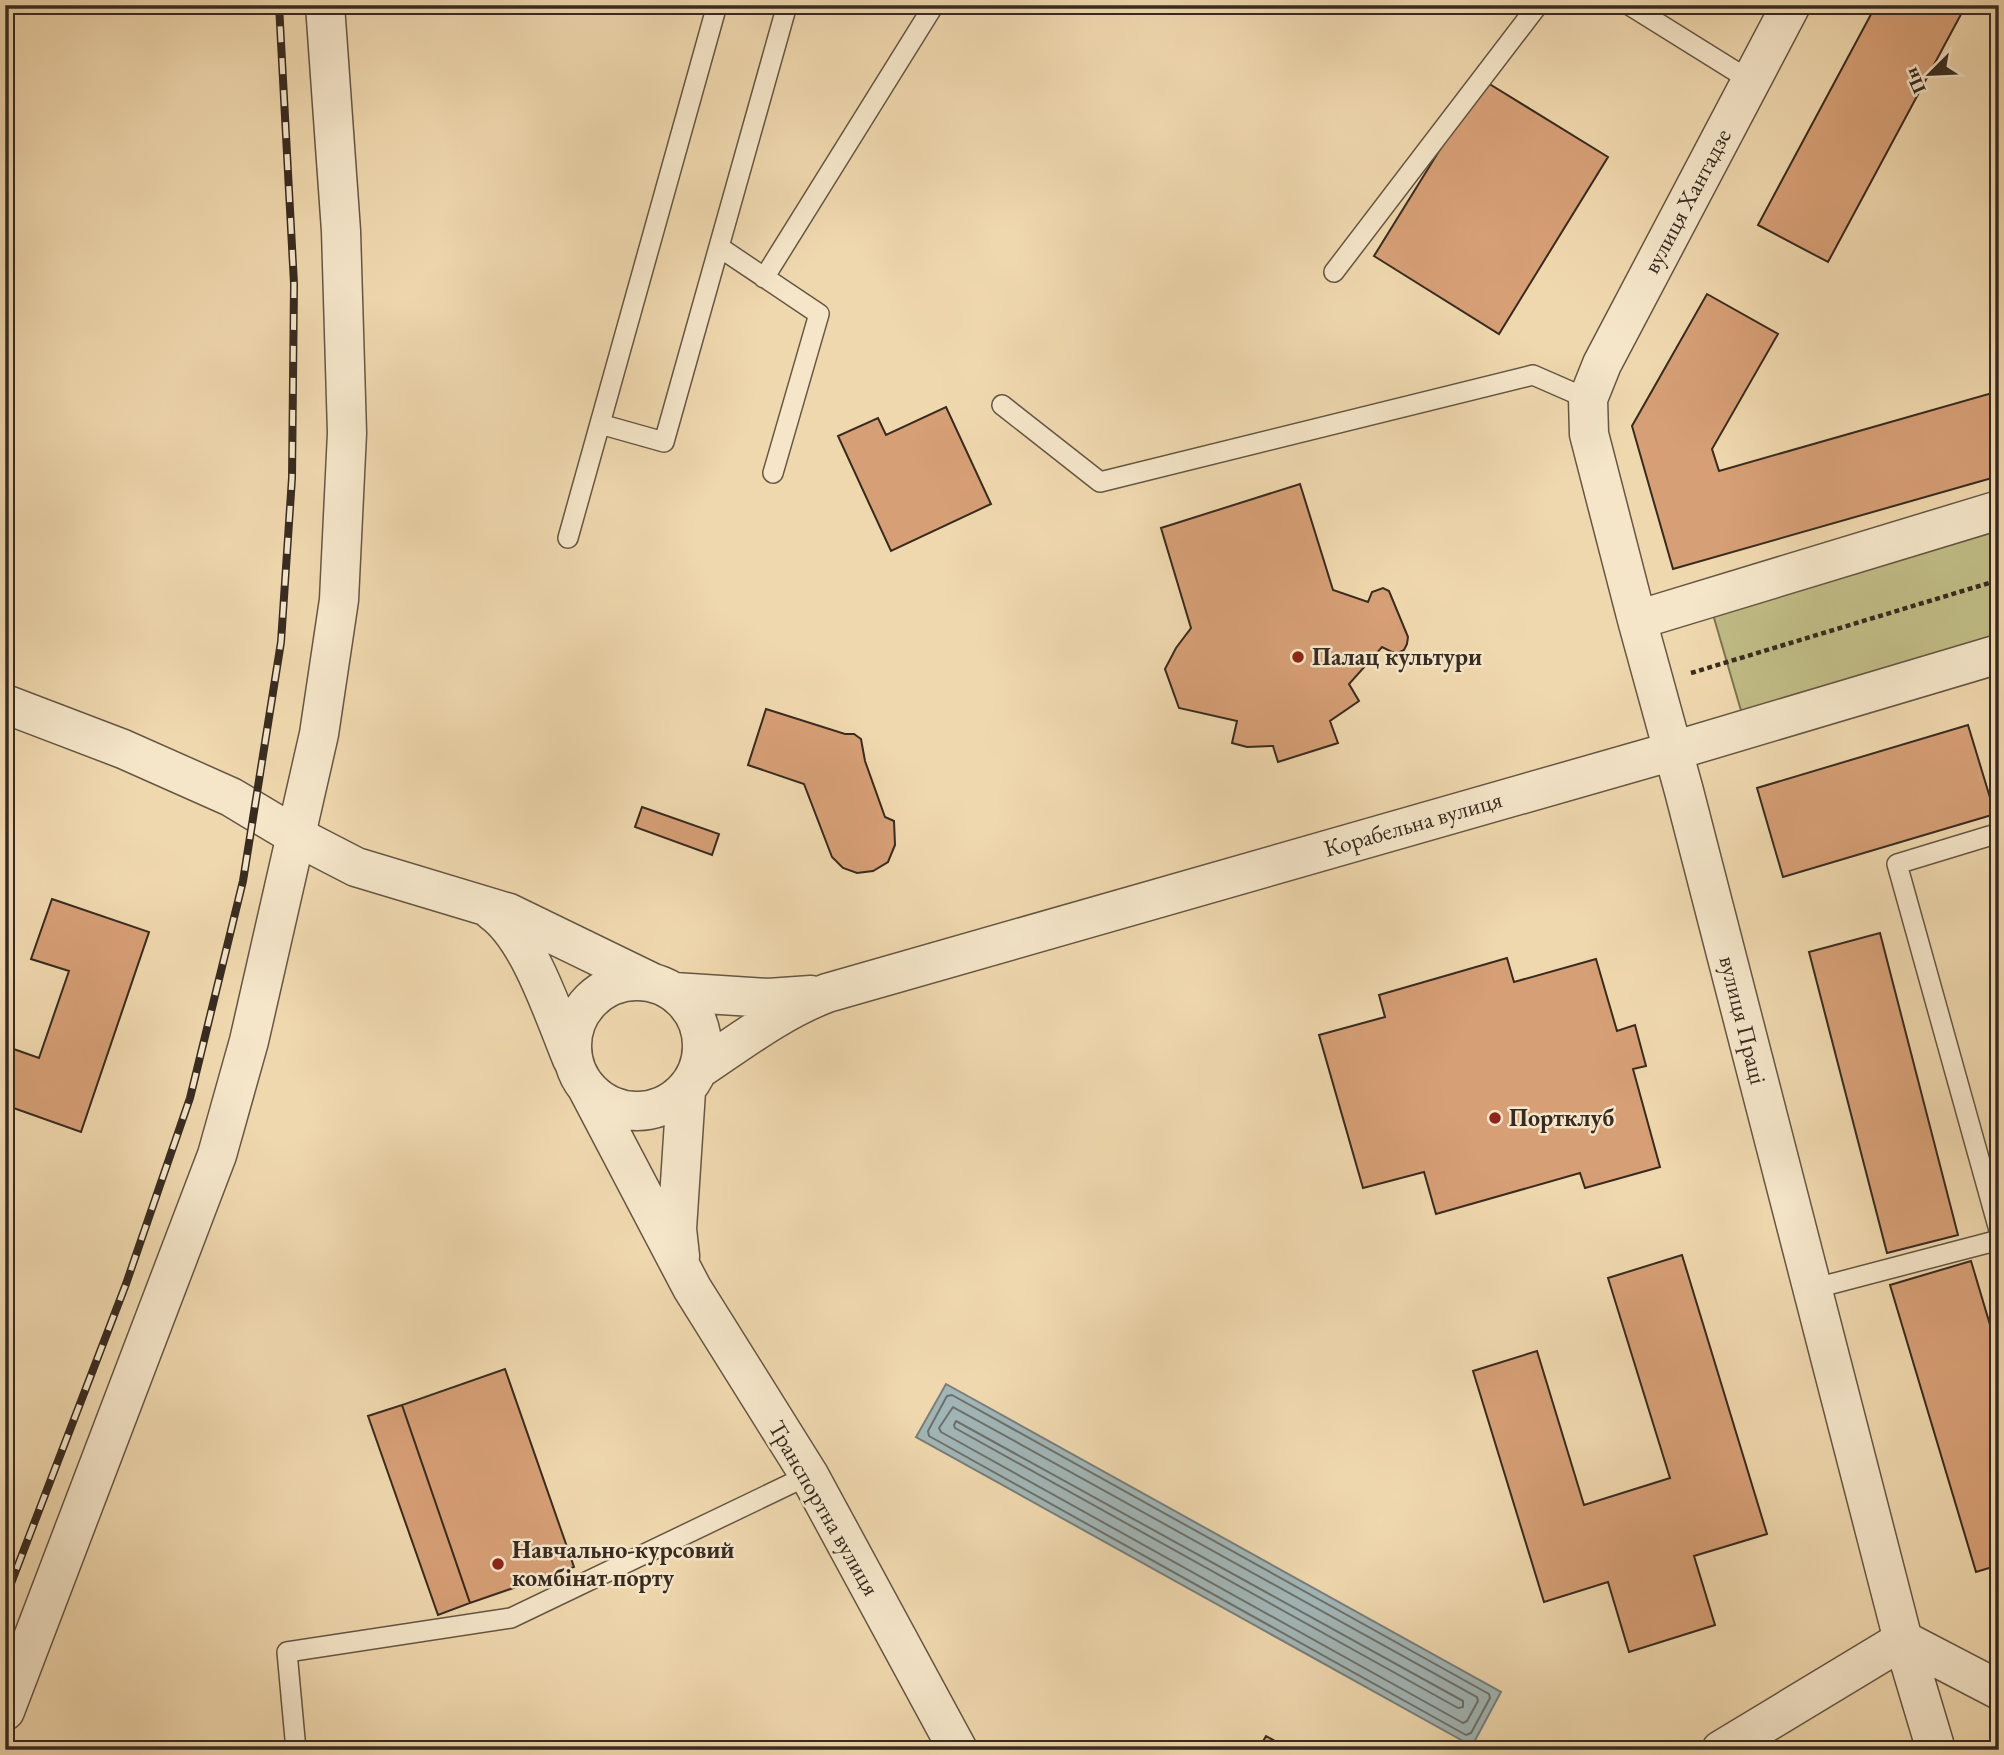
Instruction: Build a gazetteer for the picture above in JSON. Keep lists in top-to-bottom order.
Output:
{
  "streets": {
    "street": [
      "вулиця Хантадзе",
      "Корабельна вулиця",
      "вулиця Праці",
      "Транспортна вулиця"
    ]
  },
  "crossings": [
    ["вулиця Хантадзе", "вулиця Праці"],
    ["Корабельна вулиця", "вулиця Праці"]
  ],
  "places": ["Палац культури", "Портклуб", "Навчально-курсовий комбінат порту"],
  "north": "bottom left"
}
